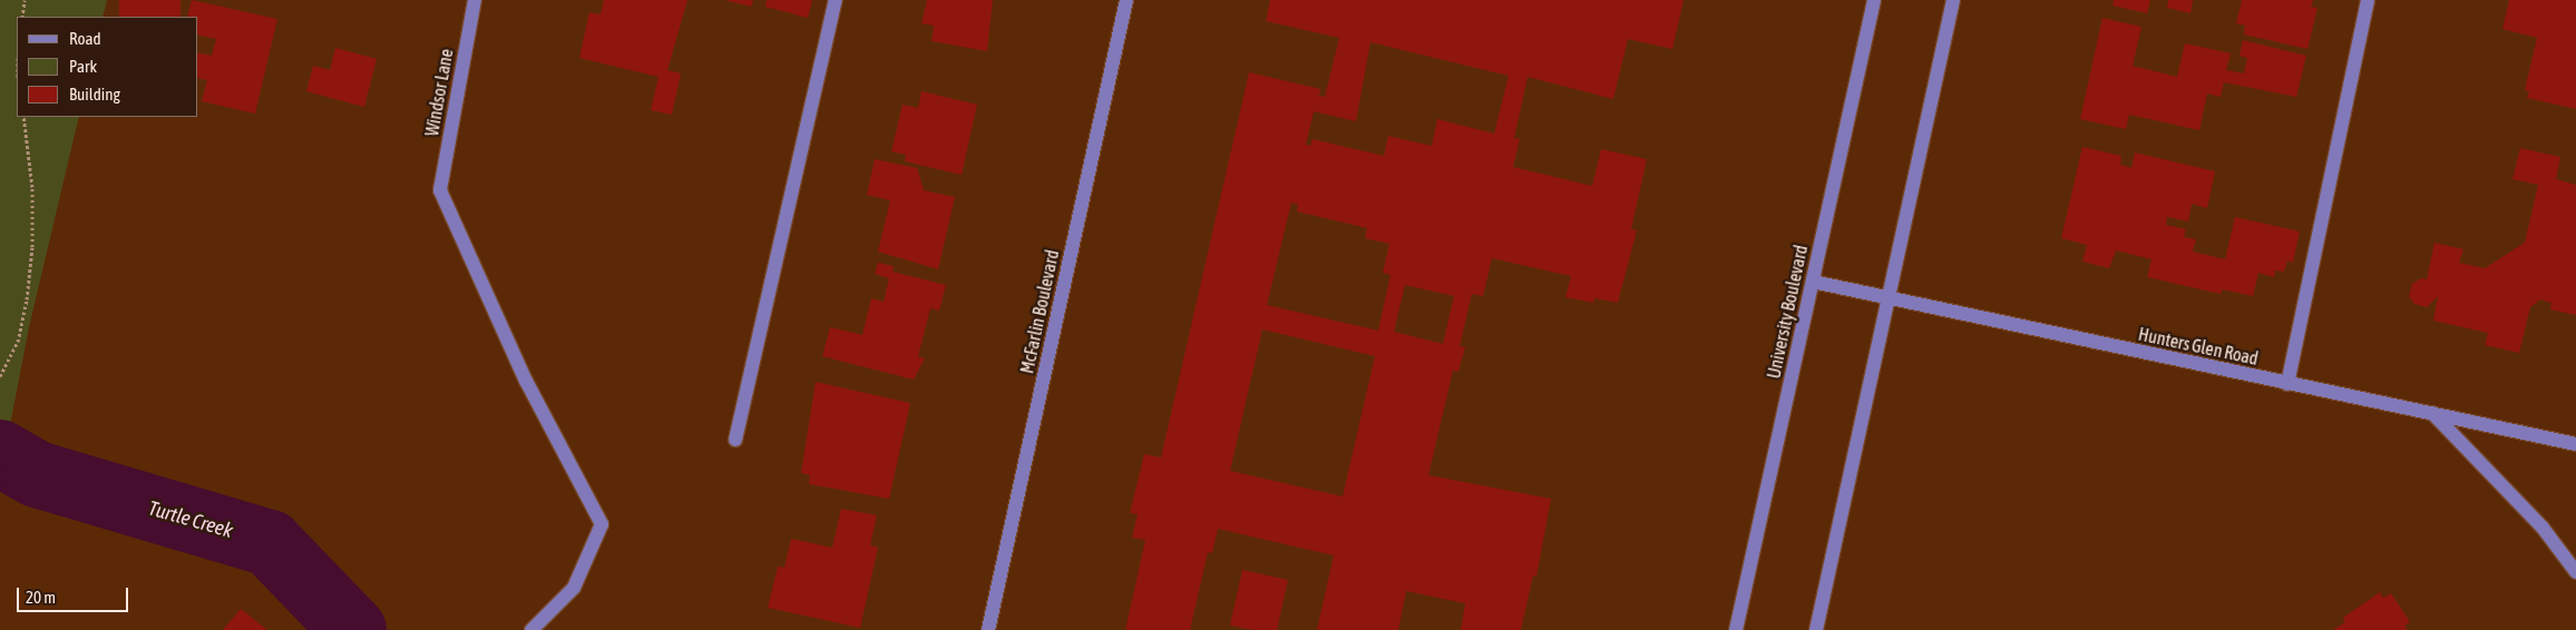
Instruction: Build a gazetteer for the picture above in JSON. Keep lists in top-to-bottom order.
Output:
{
  "streets": {
    "street": [
      "Windsor Lane",
      "McFarlin Boulevard",
      "University Boulevard",
      "Hunters Glen Road"
    ]
  },
  "crossings": [
    ["University Boulevard", "Hunters Glen Road"]
  ],
  "water": ["Turtle Creek"],
  "legend": ["Road", "Park", "Building"],
  "scale_bar": "20 m"
}
